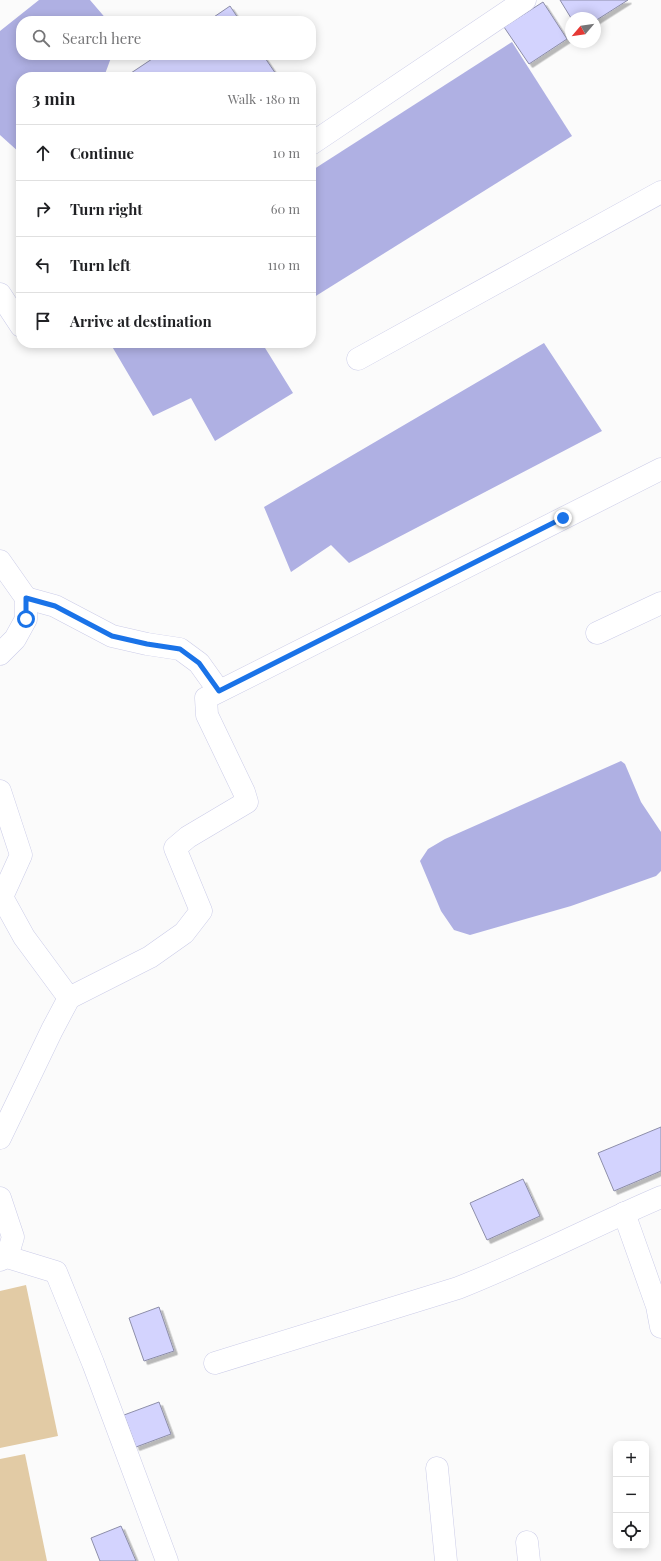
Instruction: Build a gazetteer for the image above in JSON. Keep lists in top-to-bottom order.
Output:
{
  "north": "bottom left",
  "page": {
    "search": "Search here",
    "heading": ["3 min", "Walk · 180 m"],
    "list": [
      ["Continue", "10 m"],
      ["Turn right", "60 m"],
      ["Turn left", "110 m"],
      "Arrive at destination"
    ],
    "map_buttons": ["+", "−"]
  }
}
